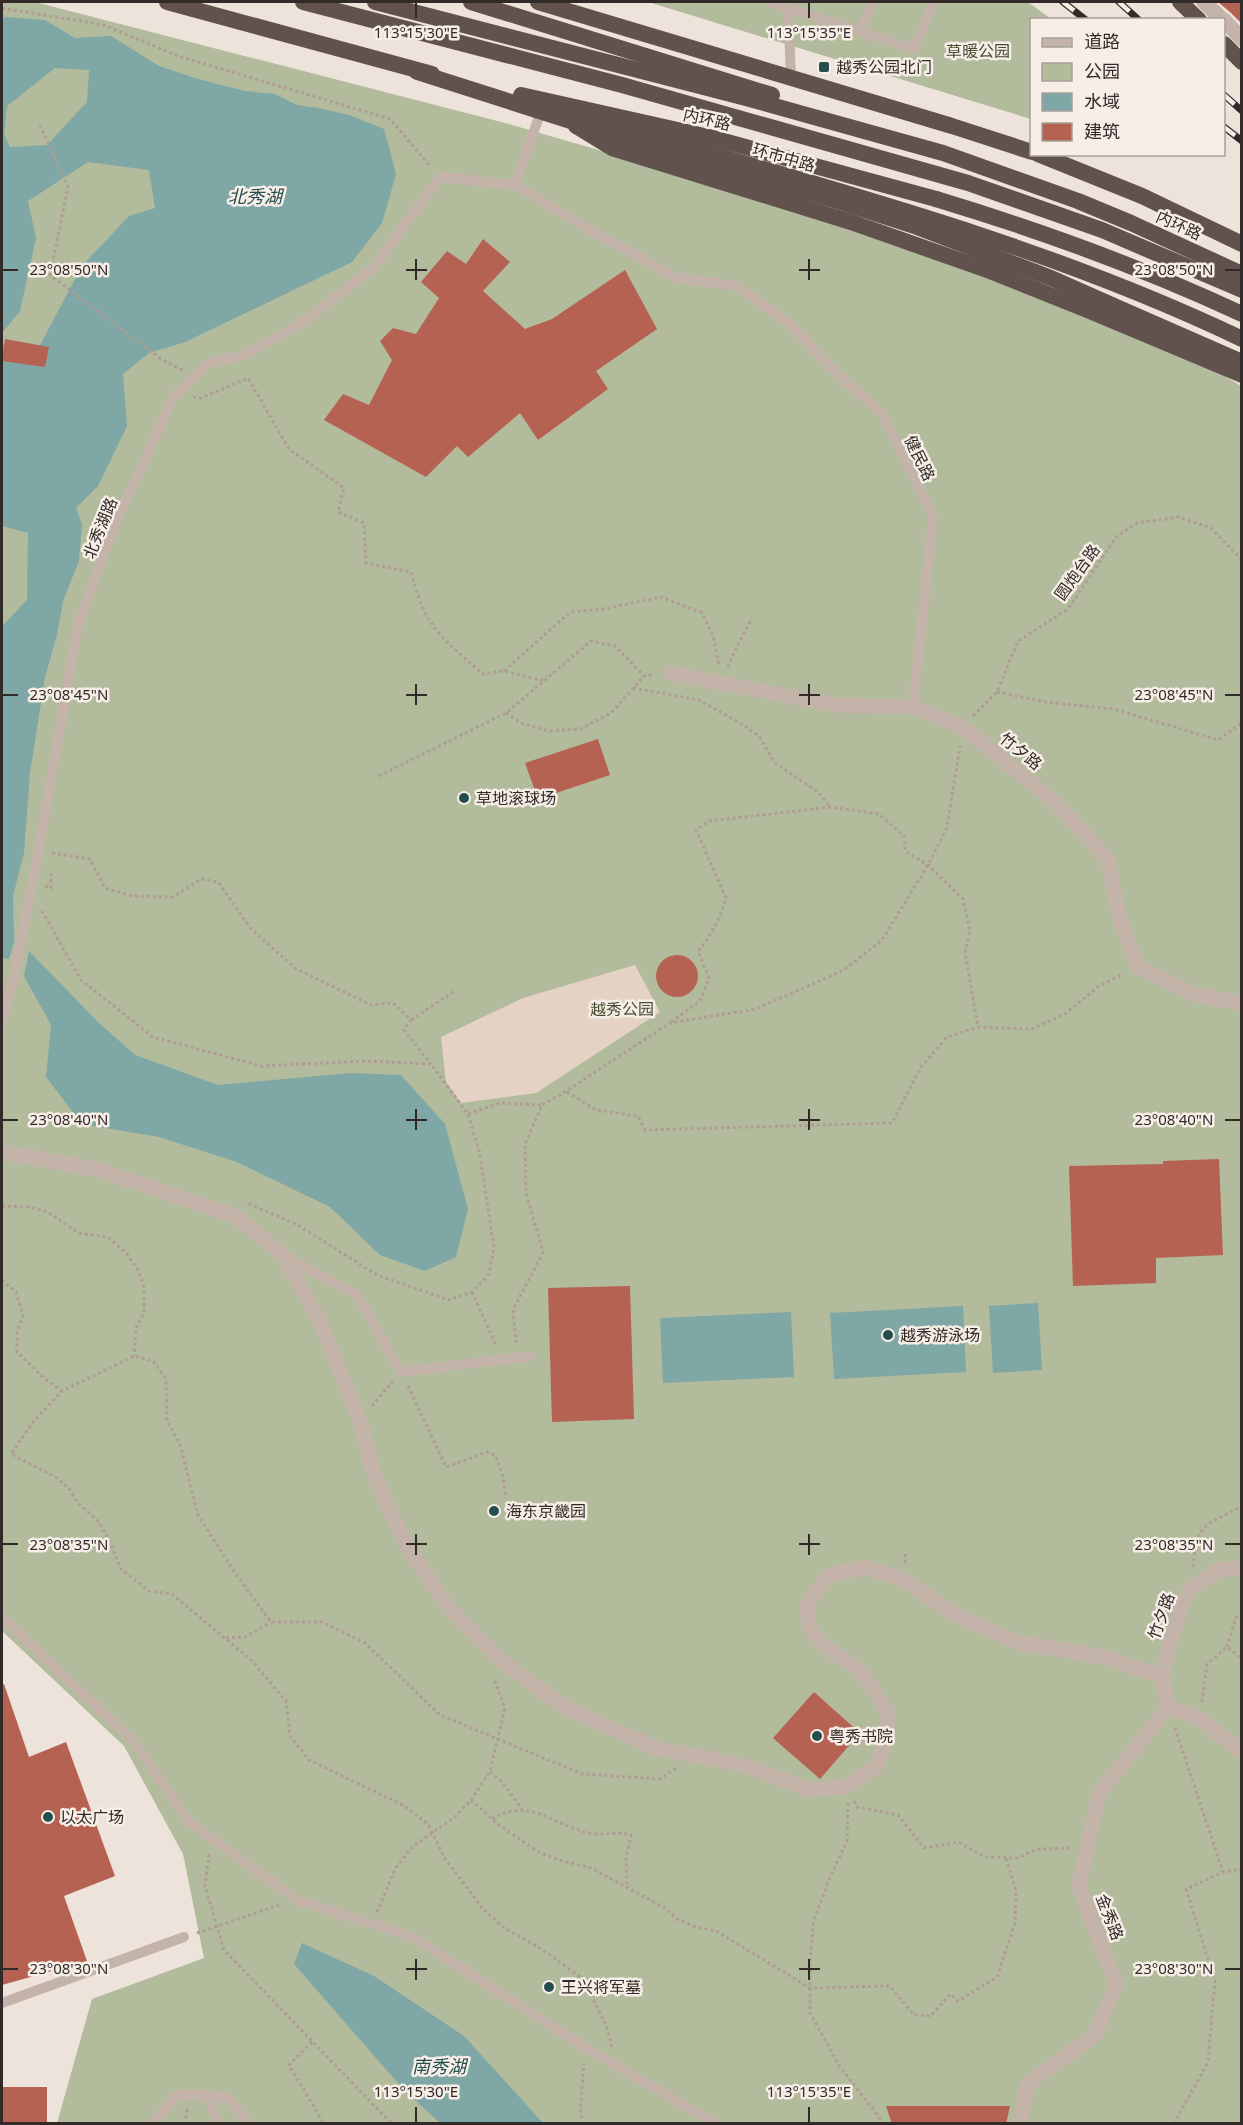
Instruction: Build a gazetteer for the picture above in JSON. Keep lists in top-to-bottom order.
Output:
{
  "streets": {
    "highway": ["内环路", "环市中路"],
    "street": ["竹夕路", "金秀路"],
    "lane": ["健民路", "北秀湖路"],
    "path": ["圆炮台路"]
  },
  "crossings": [
    ["健民路", "竹夕路"],
    ["圆炮台路", "竹夕路"]
  ],
  "water": ["北秀湖", "南秀湖"],
  "parks": ["草暖公园", "越秀公园"],
  "places": {
    "transit": ["越秀公园北门"],
    "other": [
      "草地滚球场",
      "越秀游泳场",
      "海东京畿园",
      "粤秀书院",
      "以太广场",
      "王兴将军墓"
    ]
  },
  "legend": [
    "道路",
    "公园",
    "水域",
    "建筑"
  ],
  "coordinates": [
    "113°15'30\"E",
    "113°15'35\"E",
    "23°08'50\"N",
    "23°08'45\"N",
    "23°08'40\"N",
    "23°08'35\"N",
    "23°08'30\"N"
  ]
}
